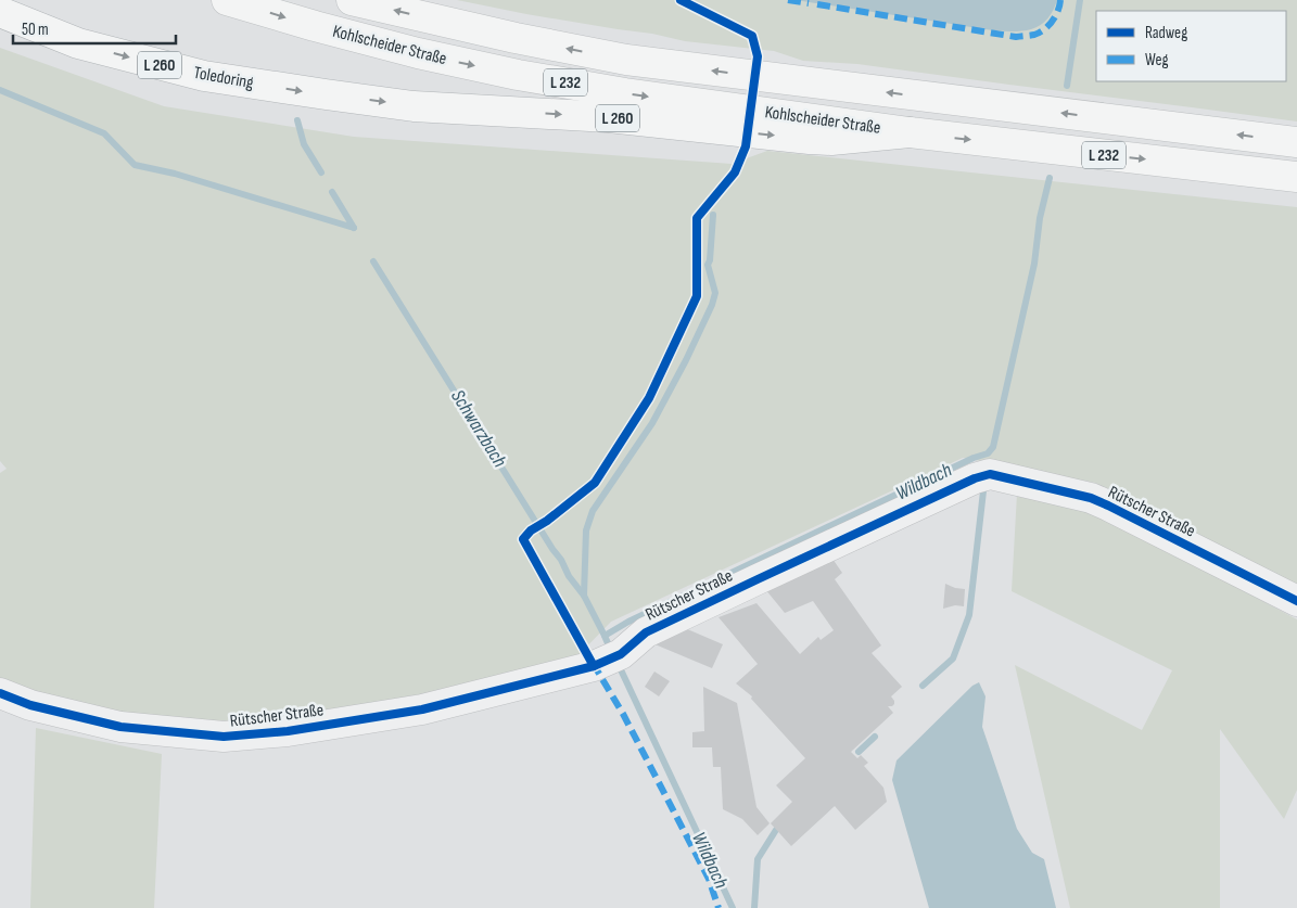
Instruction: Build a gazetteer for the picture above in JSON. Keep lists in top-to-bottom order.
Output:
{
  "streets": {
    "main road": [
      "Kohlscheider Straße",
      "L 260",
      "Toledoring",
      "L 232"
    ],
    "street": ["Rütscher Straße"]
  },
  "crossings": [
    ["Kohlscheider Straße", "Toledoring"]
  ],
  "one_way": ["Toledoring"],
  "water": ["Schwarzbach", "Wildbach"],
  "legend": ["Radweg", "Weg"],
  "scale_bar": "50 m"
}
